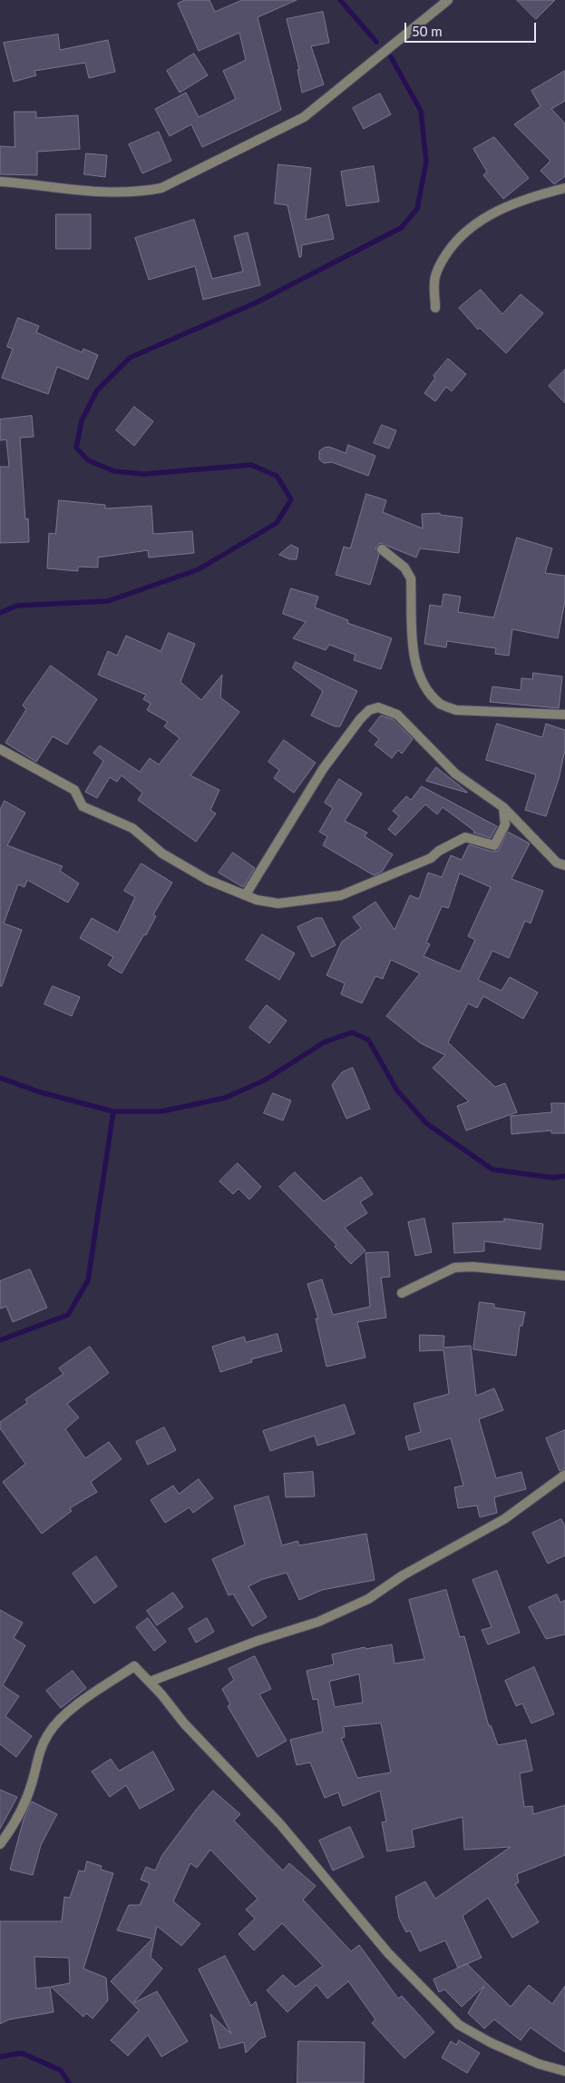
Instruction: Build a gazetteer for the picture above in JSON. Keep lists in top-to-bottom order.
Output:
{
  "scale_bar": "50 m"
}
